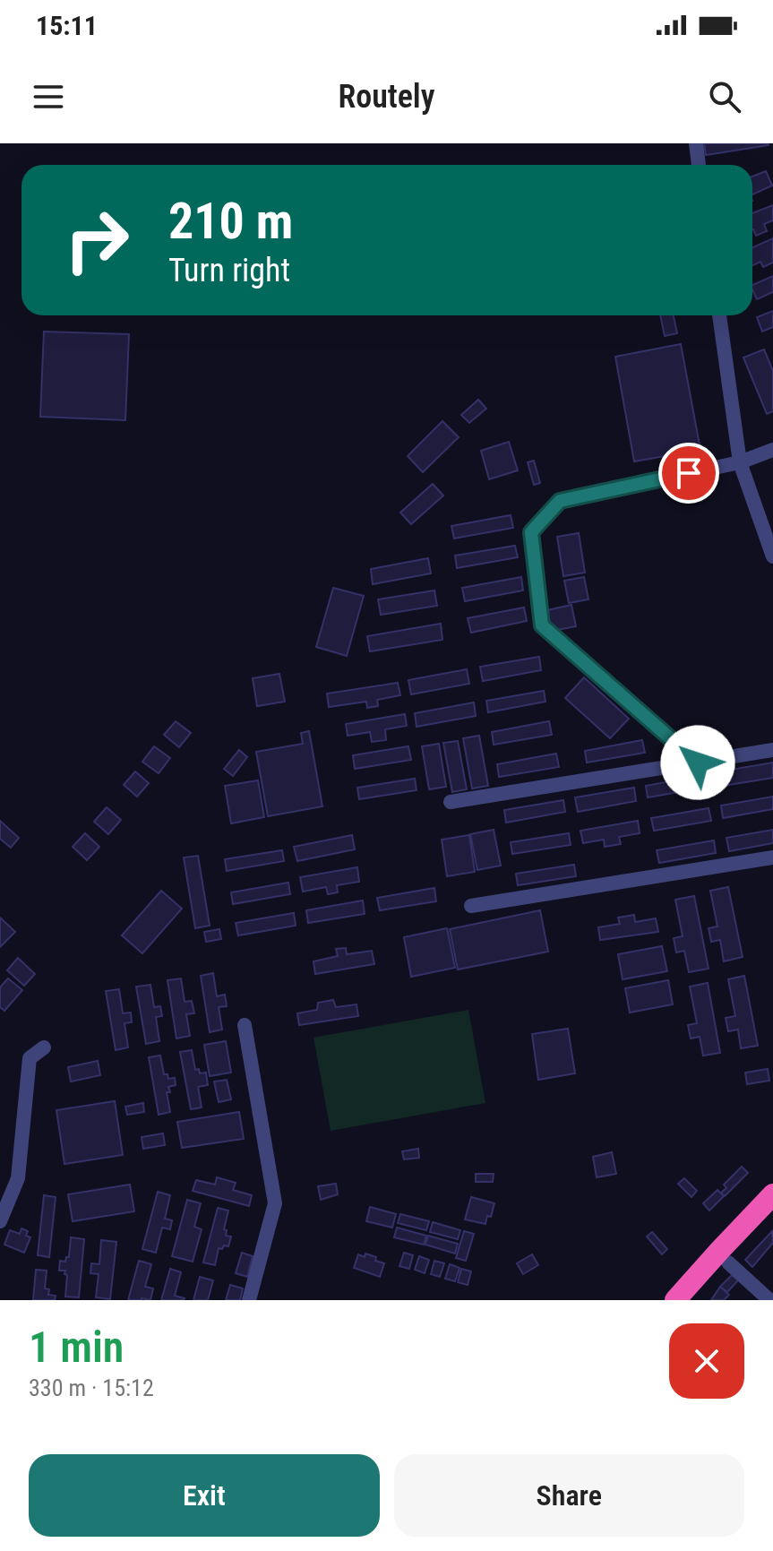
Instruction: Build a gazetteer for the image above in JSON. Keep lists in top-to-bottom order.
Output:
{
  "page": {
    "status": "15:11",
    "header": "Routely",
    "turn": ["210 m", "Turn right"],
    "heading": ["1 min", "330 m · 15:12"],
    "buttons": ["Exit", "Share"]
  }
}
